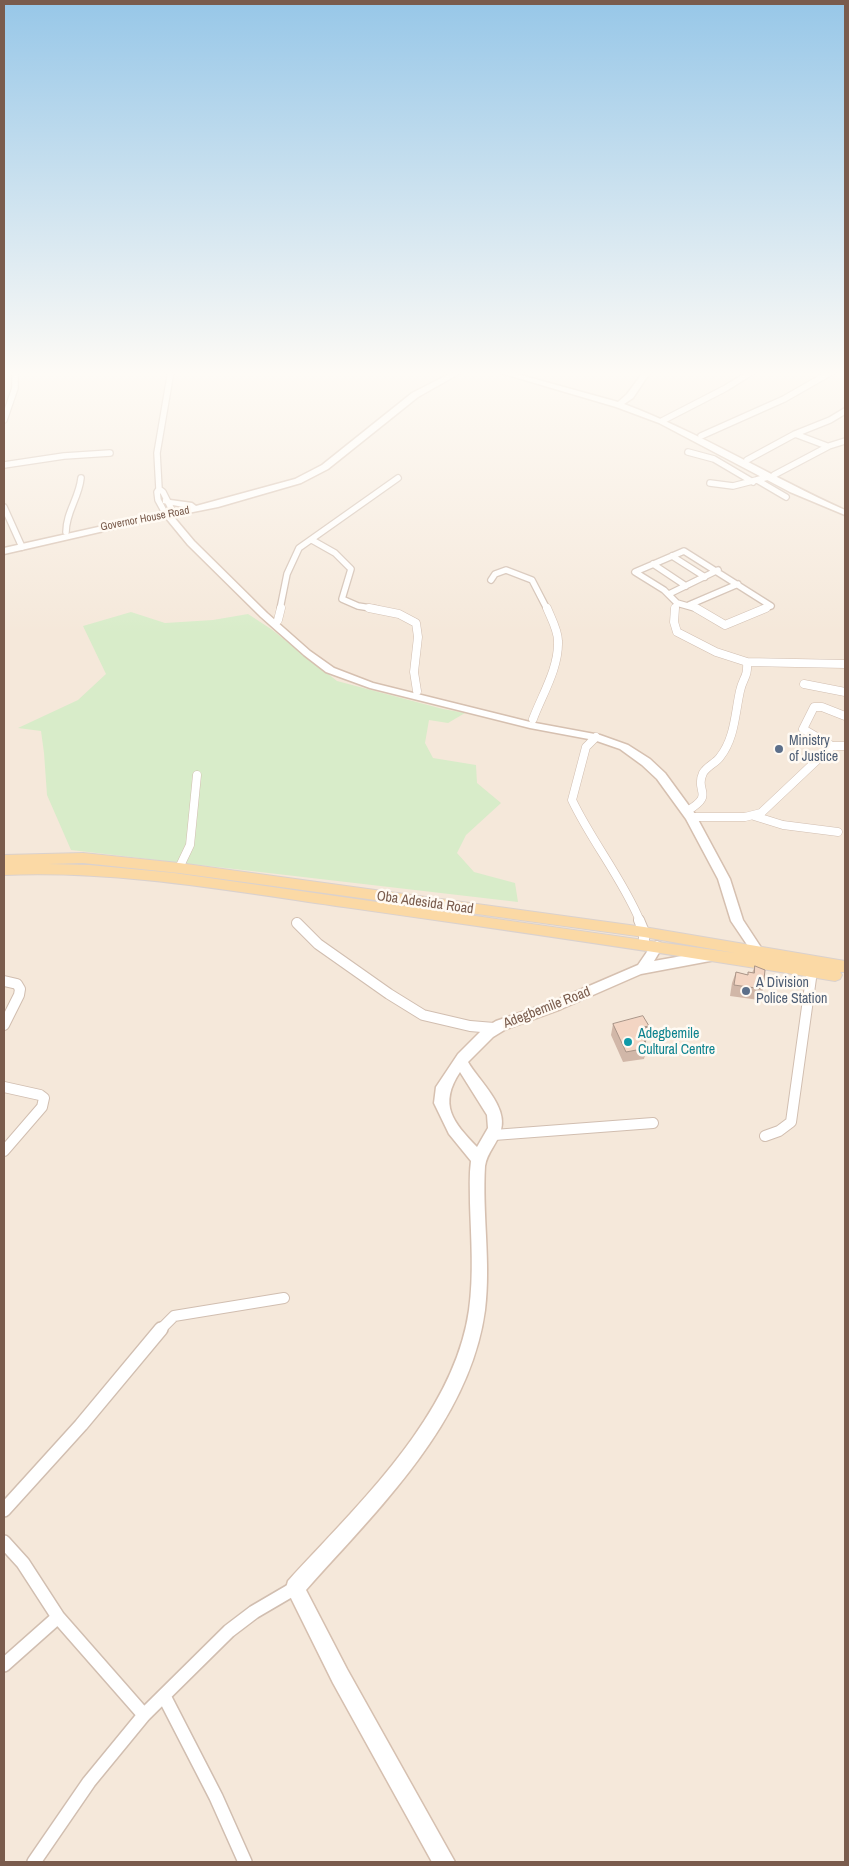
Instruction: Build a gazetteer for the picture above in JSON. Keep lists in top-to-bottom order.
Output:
{
  "streets": {
    "main road": ["Oba Adesida Road"],
    "street": ["Governor House Road", "Adegbemile Road"]
  },
  "crossings": [
    ["Oba Adesida Road", "Adegbemile Road"]
  ],
  "places": ["Ministry of Justice", "A Division Police Station", "Adegbemile Cultural Centre"]
}
